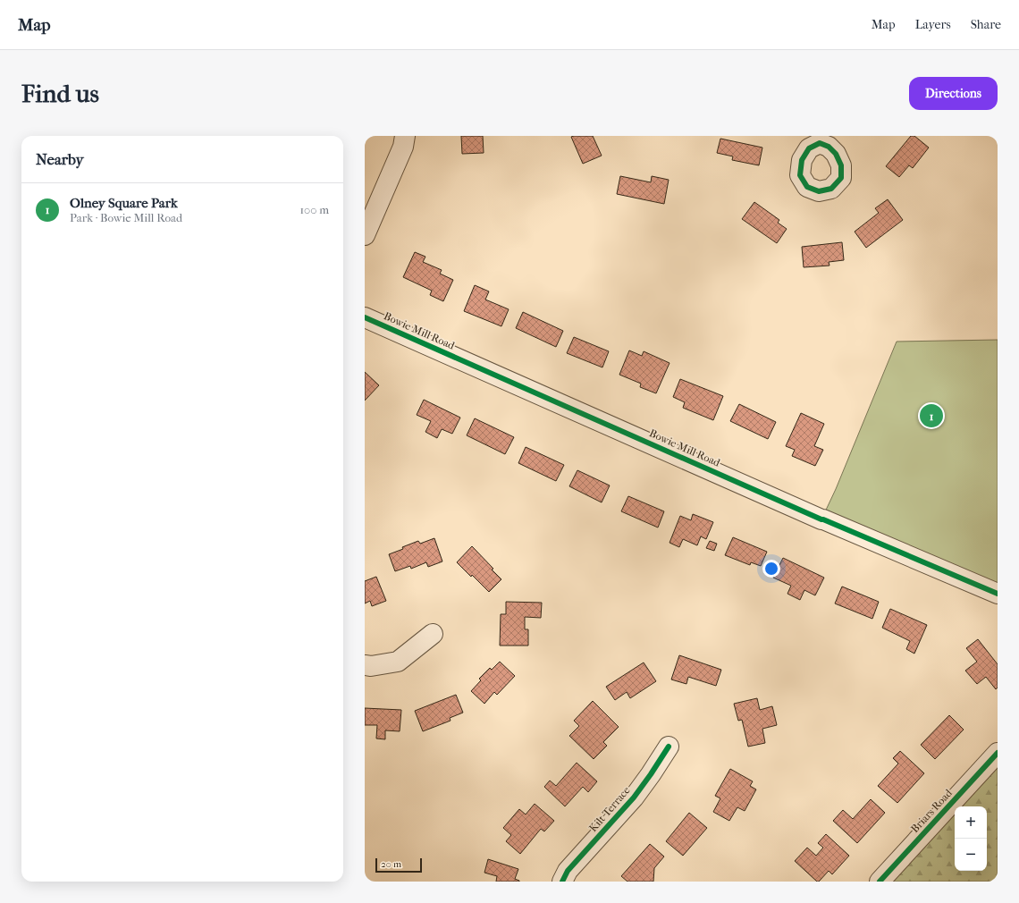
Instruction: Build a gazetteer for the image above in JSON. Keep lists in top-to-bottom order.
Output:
{
  "streets": {
    "street": ["Bowie Mill Road", "Kilt Terrace", "Briars Road"]
  },
  "scale_bar": "20 m",
  "page": {
    "header": "Map",
    "nav": ["Map", "Layers", "Share"],
    "buttons": "Directions",
    "title": "Find us",
    "heading": "Nearby",
    "list": [
      {
        "mark": "1",
        "name": "Olney Square Park",
        "note": "Park · Bowie Mill Road",
        "value": "100 m"
      }
    ],
    "pins": "1",
    "map_buttons": ["+", "−"],
    "scale": "20 m"
  }
}
